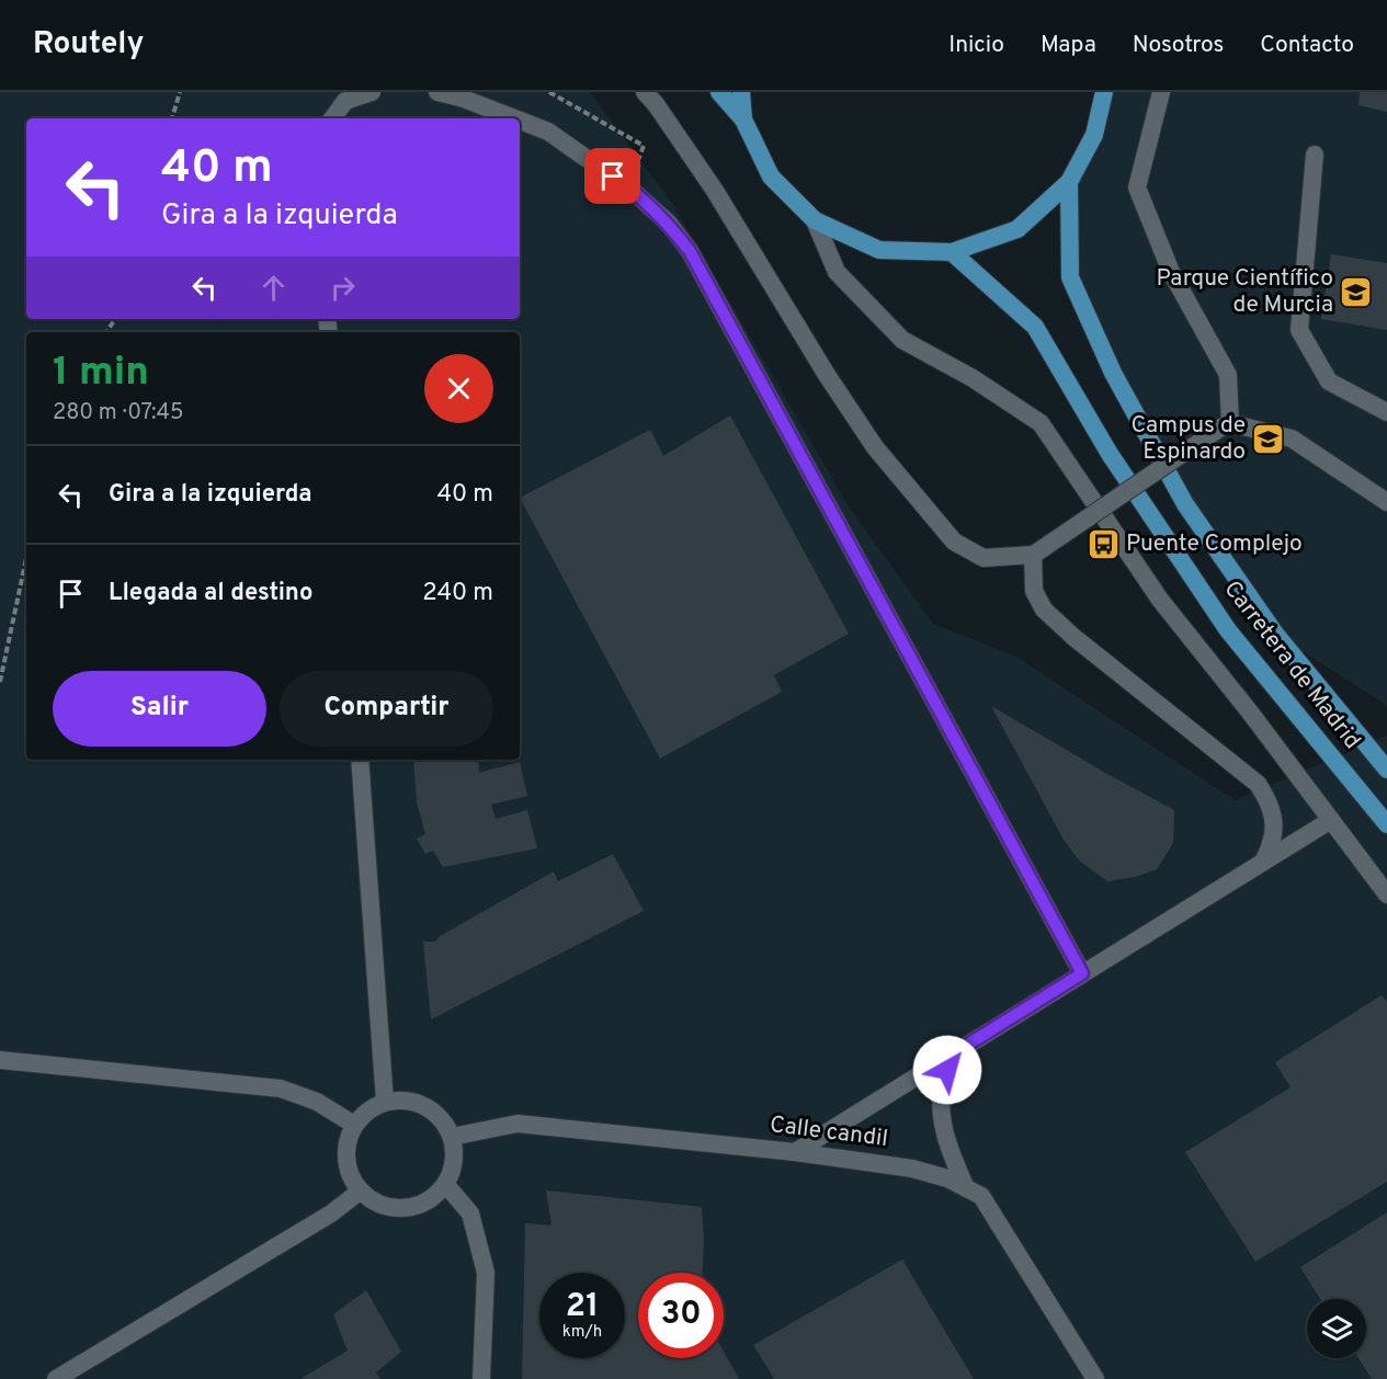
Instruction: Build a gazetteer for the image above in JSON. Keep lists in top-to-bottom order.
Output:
{
  "streets": {
    "main road": ["Carretera de Madrid"],
    "street": ["Calle candil"]
  },
  "places": {
    "school or university": ["Parque Científico de Murcia", "Campus de Espinardo"],
    "bus stop": ["Puente Complejo"]
  },
  "page": {
    "header": "Routely",
    "nav": [
      "Inicio",
      "Mapa",
      "Nosotros",
      "Contacto"
    ],
    "turn": ["40 m", "Gira a la izquierda"],
    "heading": ["1 min", "280 m · 07:45"],
    "list": [
      {
        "name": "Gira a la izquierda",
        "value": "40 m"
      },
      {
        "name": "Llegada al destino",
        "value": "240 m"
      }
    ],
    "buttons": ["Salir", "Compartir"],
    "speed": "21 km/h",
    "limit": "30"
  }
}
